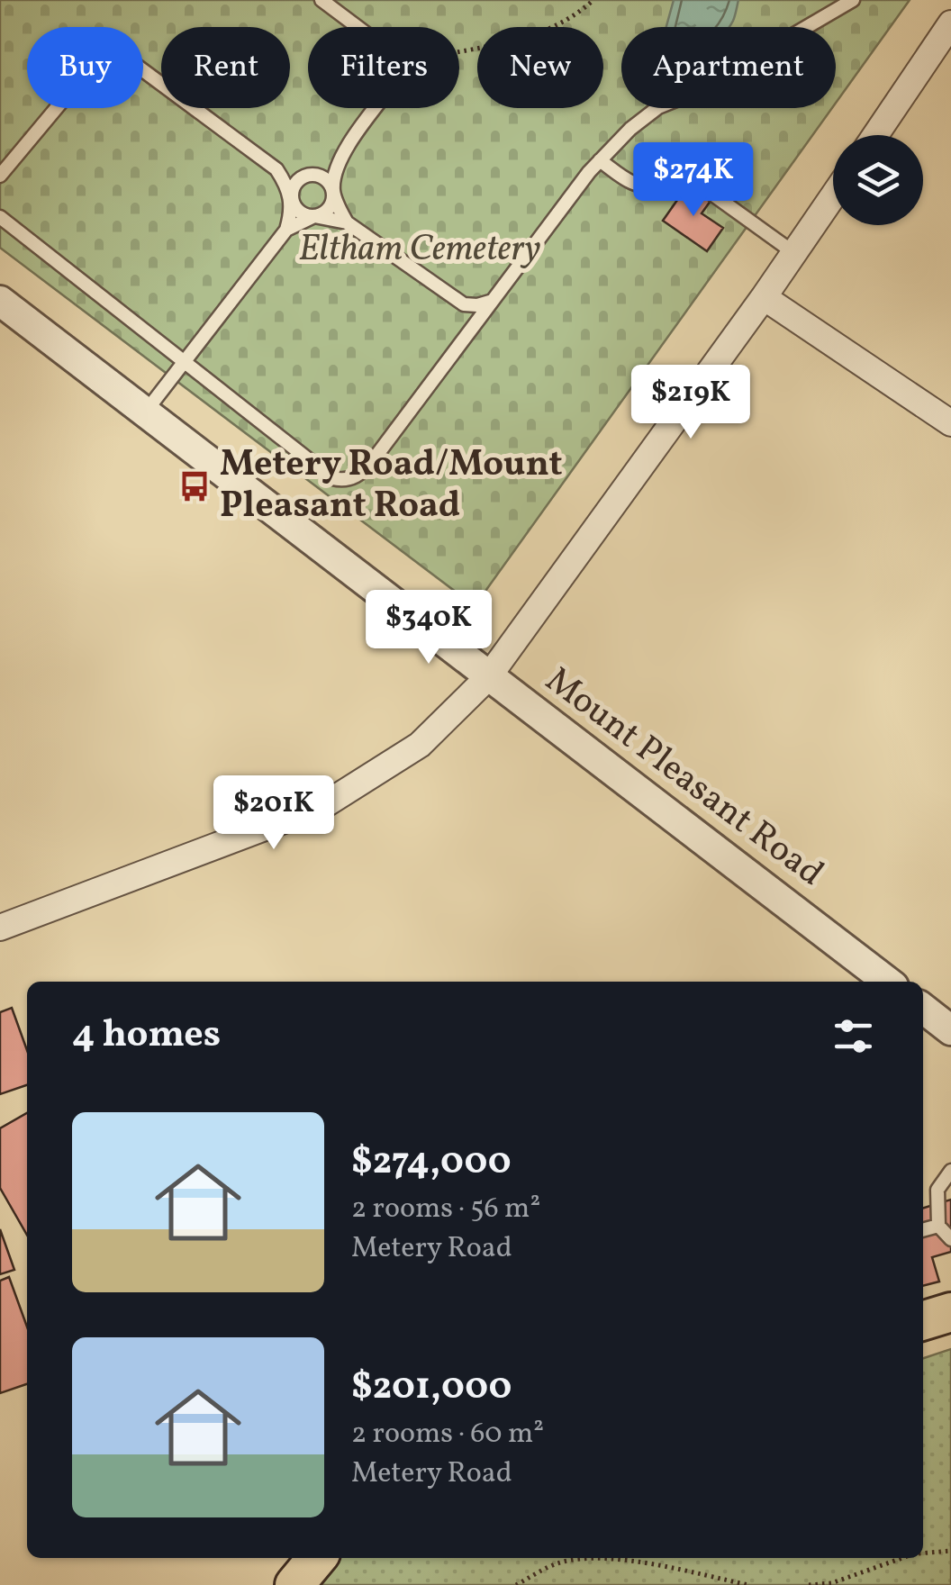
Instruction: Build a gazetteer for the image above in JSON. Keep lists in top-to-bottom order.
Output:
{
  "streets": {
    "street": ["Mount Pleasant Road"]
  },
  "parks": ["Eltham Cemetery"],
  "places": {
    "bus stop": ["Metery Road/Mount Pleasant Road"]
  },
  "page": {
    "chip": [
      "Buy",
      "Rent",
      "Filters",
      "New",
      "Apartment"
    ],
    "price": [
      "$274K",
      "$219K",
      "$340K",
      "$201K"
    ],
    "heading": "4 homes",
    "list": [
      {
        "name": "$274,000",
        "note": "2 rooms · 56 m² · Metery Road"
      },
      {
        "name": "$201,000",
        "note": "2 rooms · 60 m² · Metery Road"
      }
    ]
  }
}
